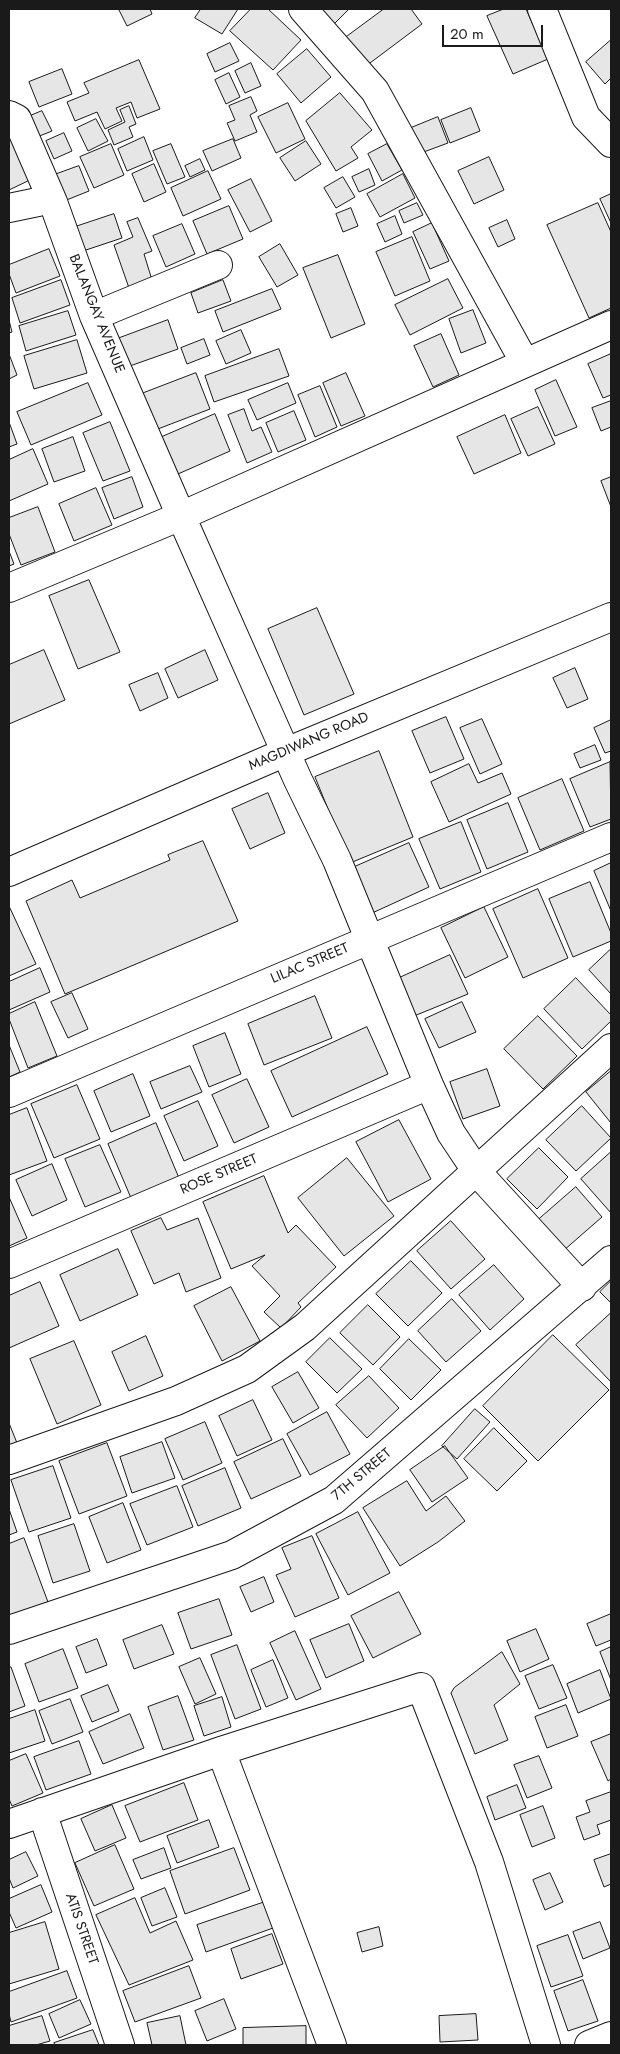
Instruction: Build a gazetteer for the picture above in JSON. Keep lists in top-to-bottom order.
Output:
{
  "streets": {
    "street": [
      "BALANGAY AVENUE",
      "MAGDIWANG ROAD",
      "LILAC STREET",
      "ROSE STREET",
      "7TH STREET",
      "ATIS STREET"
    ]
  },
  "crossings": [
    ["BALANGAY AVENUE", "MAGDIWANG ROAD"],
    ["BALANGAY AVENUE", "LILAC STREET"],
    ["BALANGAY AVENUE", "ROSE STREET"],
    ["BALANGAY AVENUE", "7TH STREET"]
  ],
  "scale_bar": "20 m"
}
